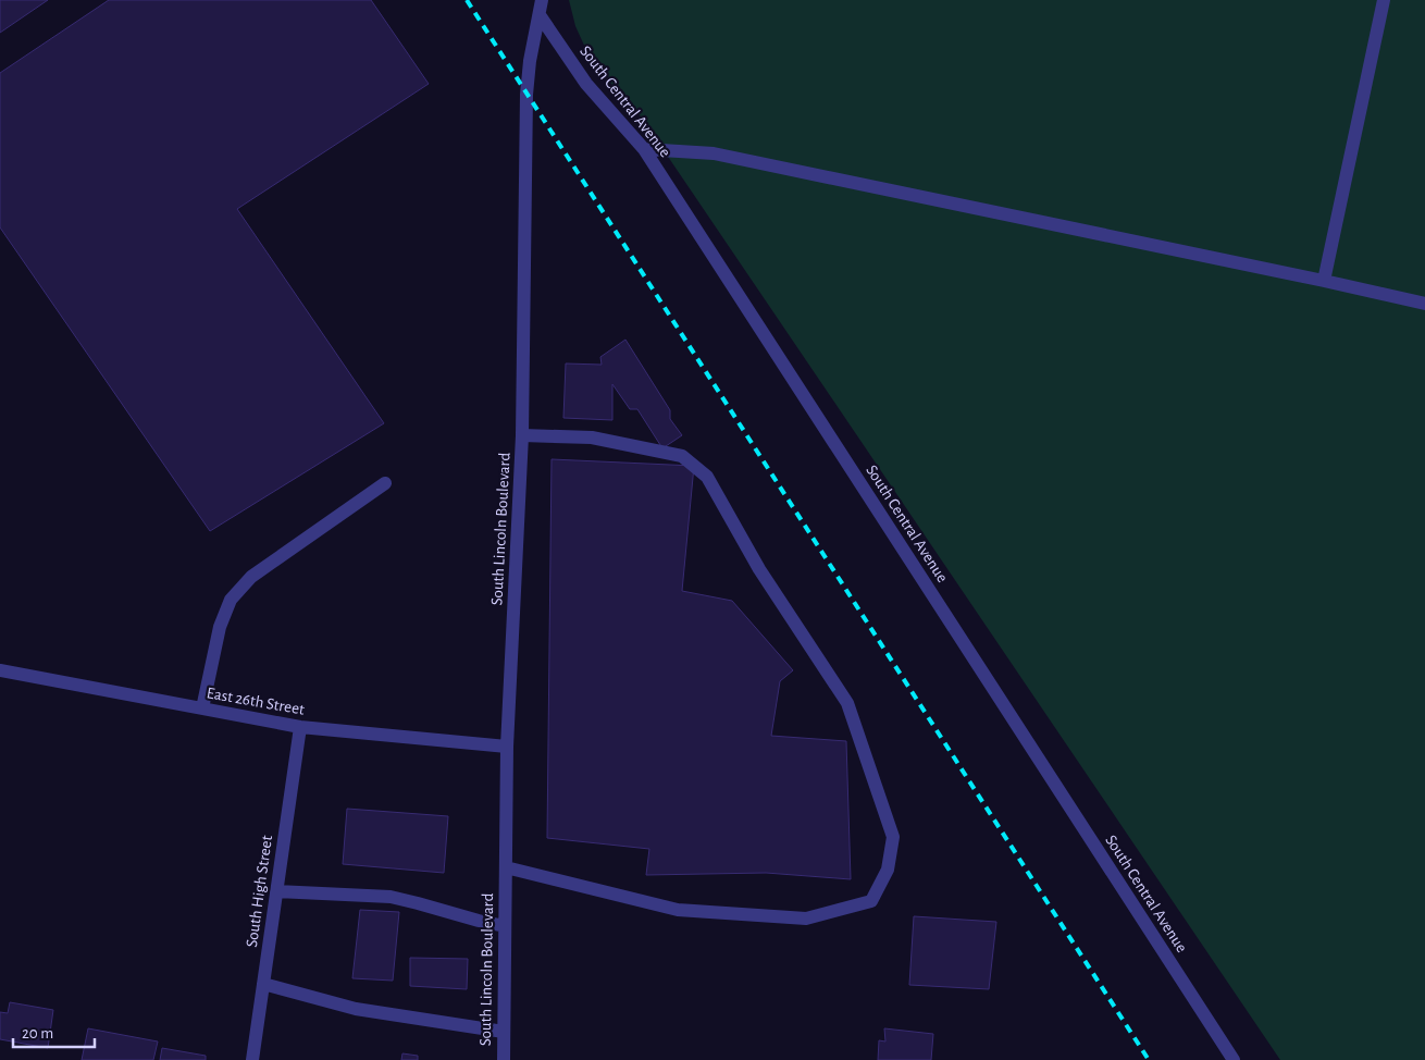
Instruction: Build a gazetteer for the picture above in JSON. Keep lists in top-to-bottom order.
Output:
{
  "streets": {
    "street": [
      "South Central Avenue",
      "South Lincoln Boulevard",
      "East 26th Street",
      "South High Street"
    ]
  },
  "crossings": [
    ["South Central Avenue", "South Lincoln Boulevard"],
    ["South Lincoln Boulevard", "East 26th Street"],
    ["East 26th Street", "South High Street"]
  ],
  "scale_bar": "20 m"
}
